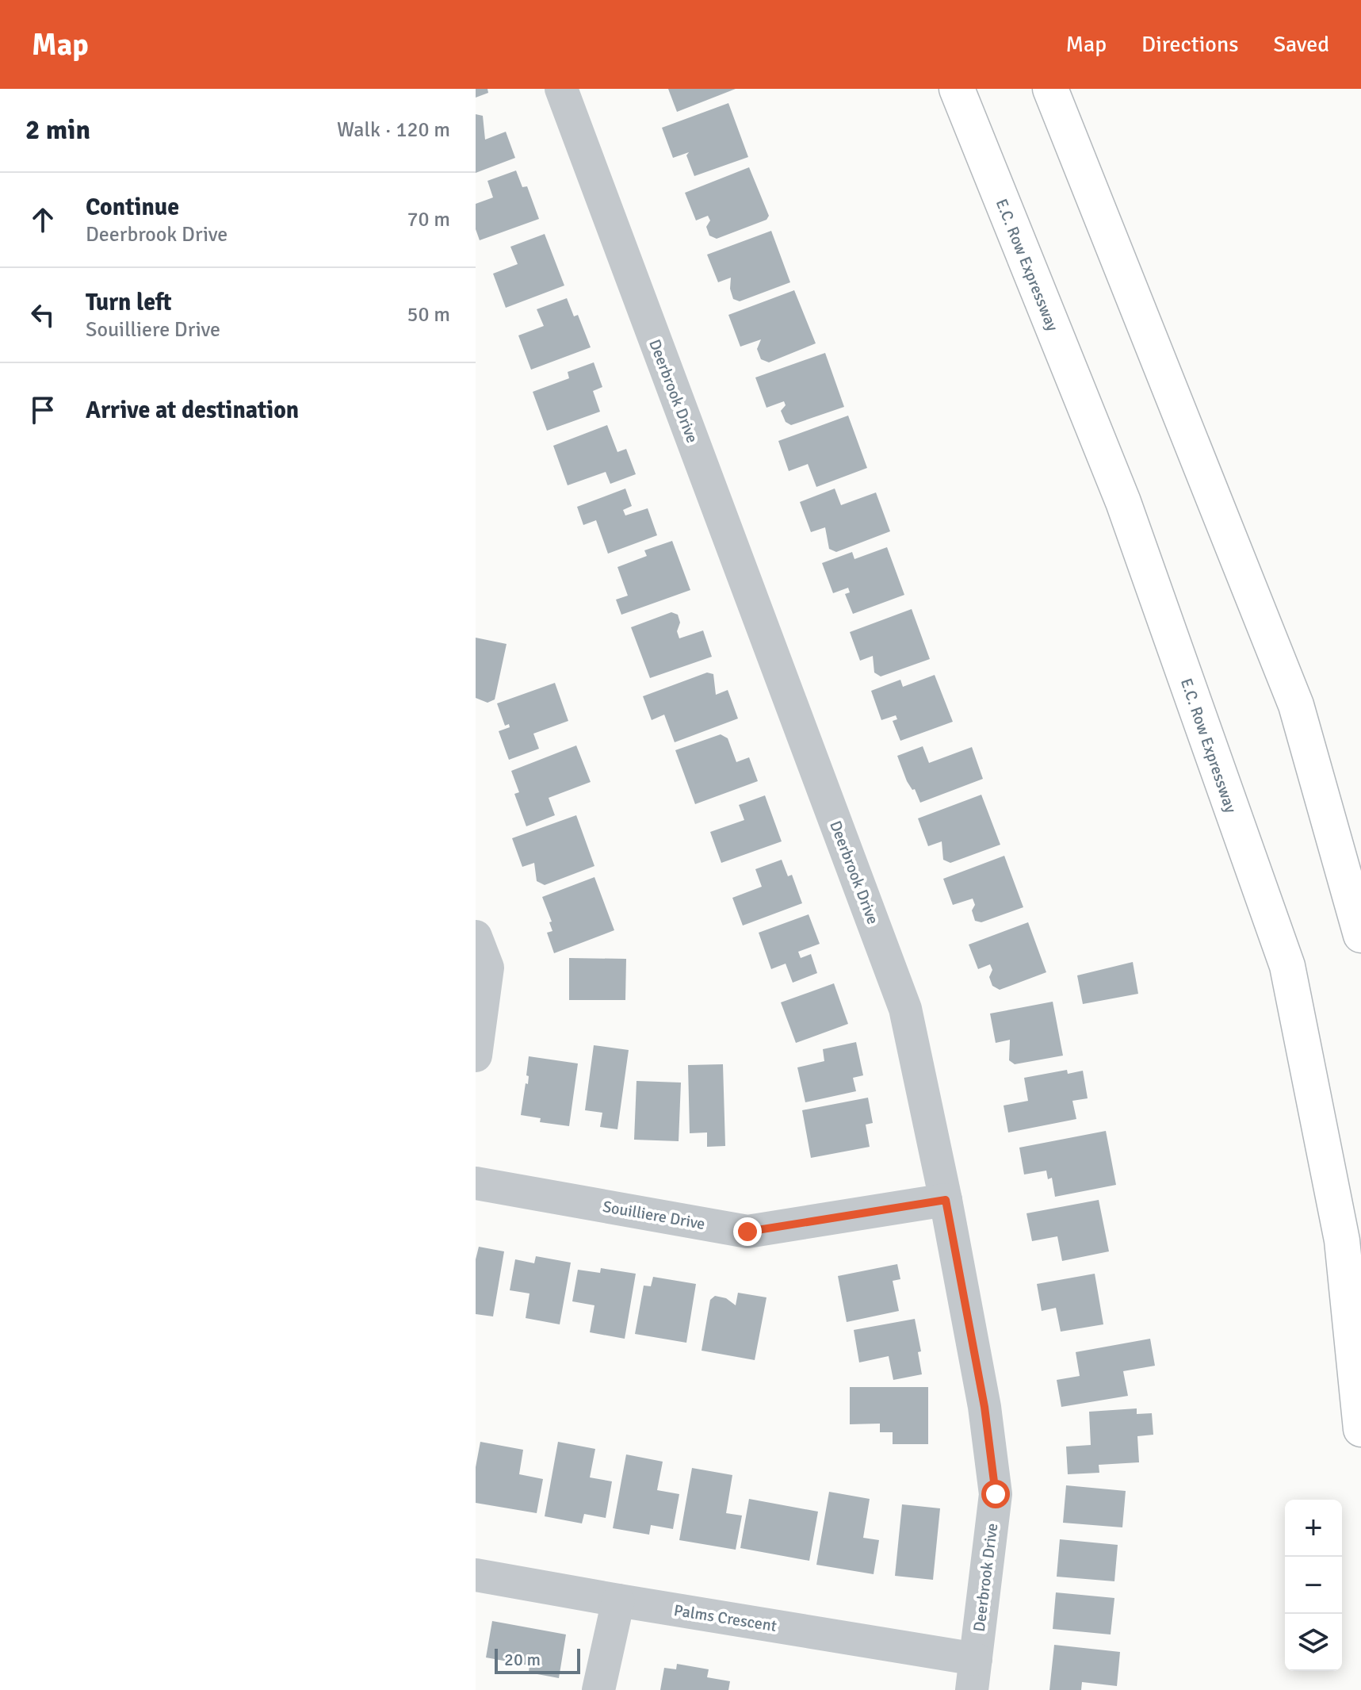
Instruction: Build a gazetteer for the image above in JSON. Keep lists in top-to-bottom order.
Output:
{
  "streets": {
    "highway": ["E.C. Row Expressway"],
    "street": ["Deerbrook Drive", "Souilliere Drive", "Palms Crescent"]
  },
  "crossings": [
    ["Deerbrook Drive", "Souilliere Drive"],
    ["Deerbrook Drive", "Palms Crescent"]
  ],
  "scale_bar": "20 m",
  "page": {
    "header": "Map",
    "nav": ["Map", "Directions", "Saved"],
    "heading": ["2 min", "Walk · 120 m"],
    "list": [
      ["Continue", "Deerbrook Drive", "70 m"],
      ["Turn left", "Souilliere Drive", "50 m"],
      "Arrive at destination"
    ],
    "map_buttons": ["+", "−"],
    "scale": "20 m"
  }
}
